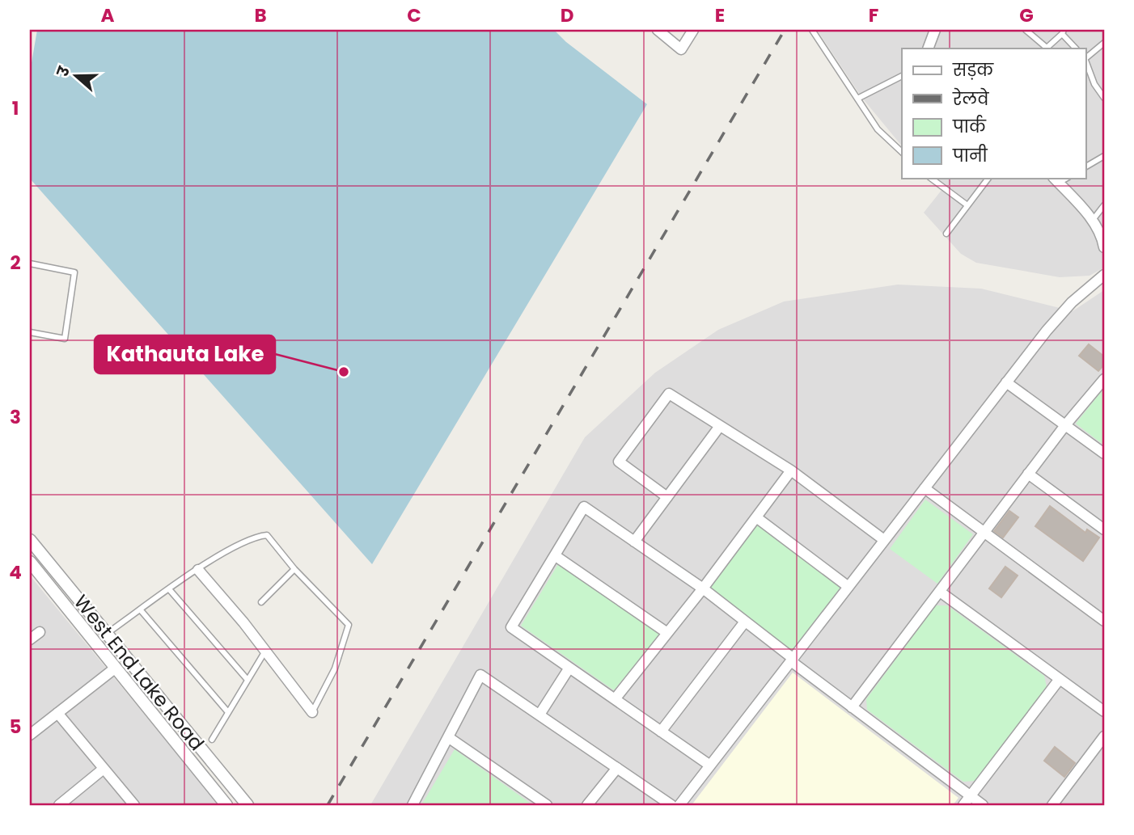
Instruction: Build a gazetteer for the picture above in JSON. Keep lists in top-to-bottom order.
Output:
{
  "streets": {
    "street": ["West End Lake Road"]
  },
  "places": ["Kathauta Lake"],
  "legend": [
    "सड़क",
    "रेलवे",
    "पार्क",
    "पानी"
  ],
  "north": "left",
  "grid": {
    "columns": [
      "A",
      "B",
      "C",
      "D",
      "E",
      "F",
      "G"
    ],
    "rows": [
      "1",
      "2",
      "3",
      "4",
      "5"
    ]
  }
}
